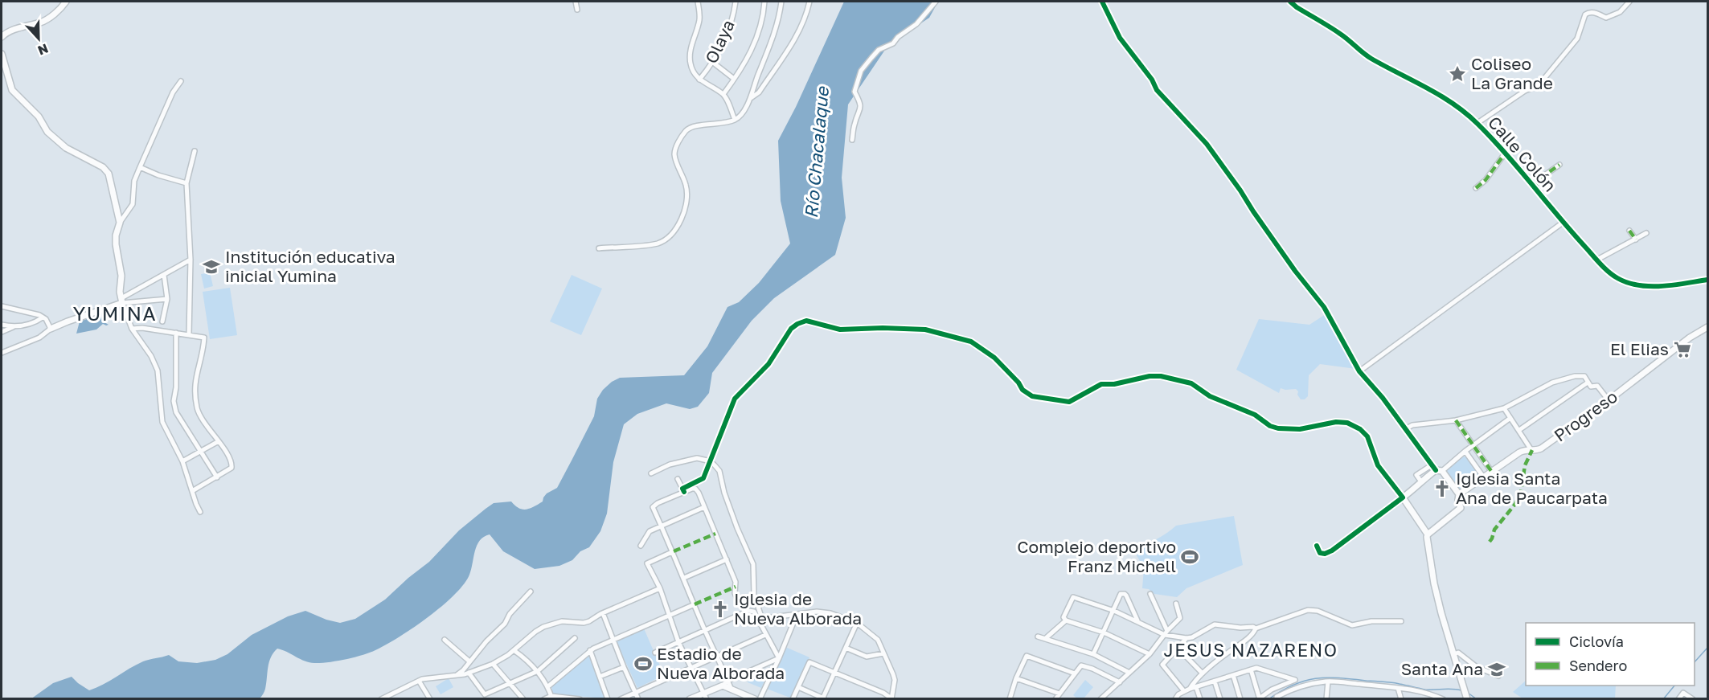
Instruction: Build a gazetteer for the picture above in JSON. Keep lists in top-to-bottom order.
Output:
{
  "streets": {
    "main road": ["Progreso"],
    "street": ["Olaya", "Calle Colón"]
  },
  "districts": ["YUMINA", "JESUS NAZARENO"],
  "water": ["Río Chacalaque"],
  "places": {
    "place": ["Coliseo La Grande"],
    "school or university": ["Institución educativa inicial Yumina", "Santa Ana"],
    "supermarket": ["El Elias"],
    "church": ["Iglesia Santa Ana de Paucarpata", "Iglesia de Nueva Alborada"],
    "sports": ["Complejo deportivo Franz Michell", "Estadio de Nueva Alborada"]
  },
  "legend": ["Ciclovía", "Sendero"],
  "north": "bottom"
}
